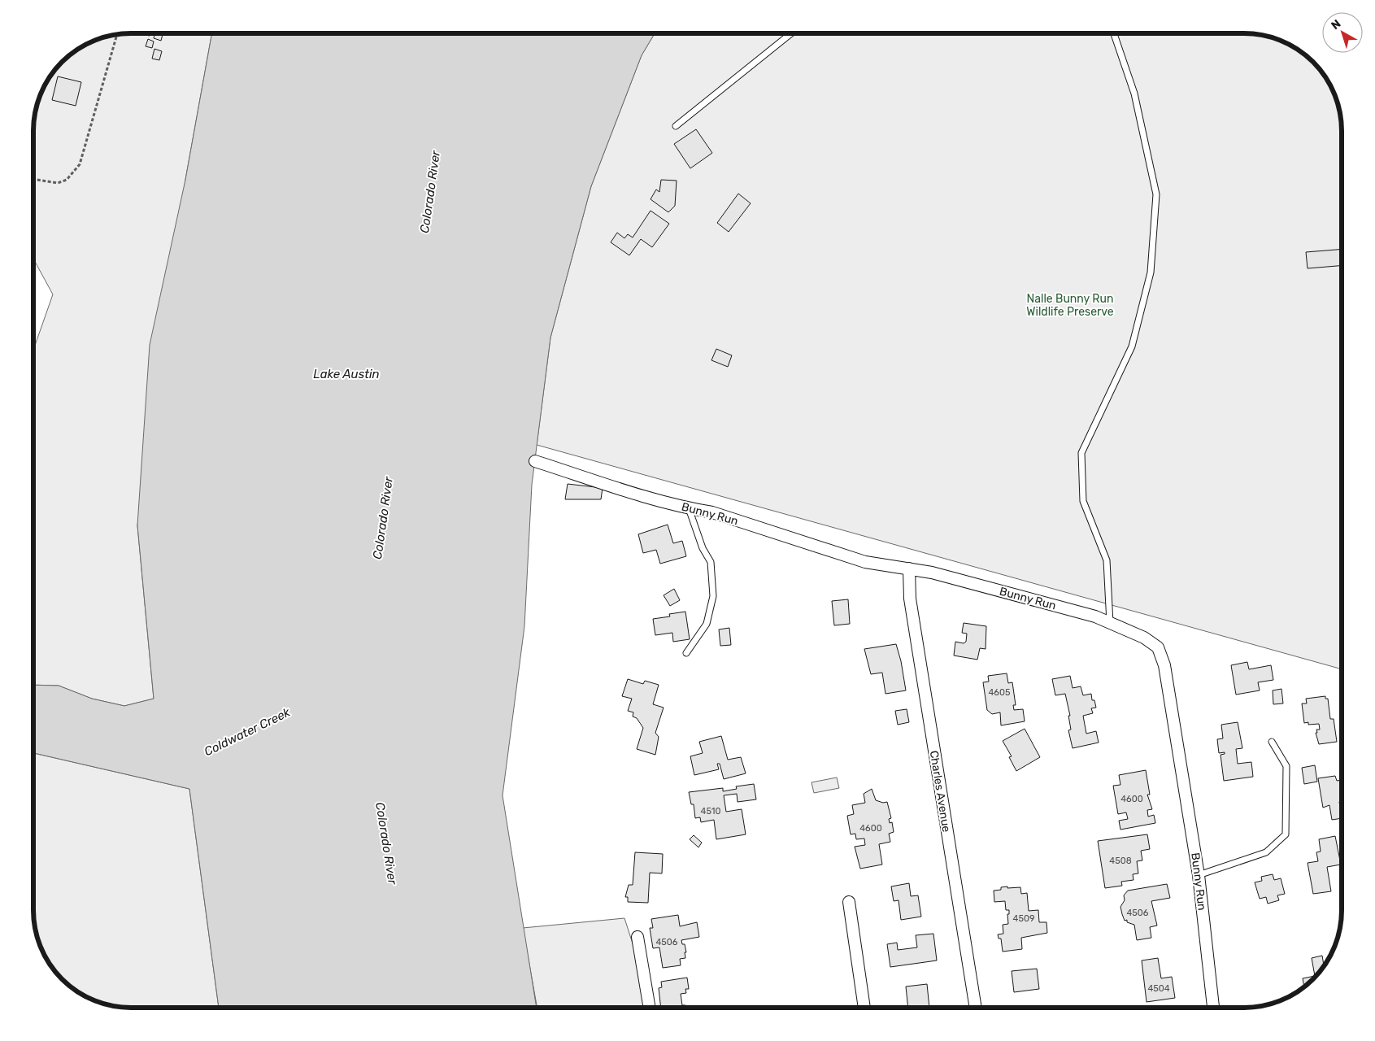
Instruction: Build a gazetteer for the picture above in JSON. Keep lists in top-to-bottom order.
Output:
{
  "streets": {
    "street": ["Bunny Run", "Charles Avenue"]
  },
  "crossings": [
    ["Bunny Run", "Charles Avenue"]
  ],
  "water": ["Colorado River", "Lake Austin", "Coldwater Creek"],
  "parks": ["Nalle Bunny Run Wildlife Preserve"],
  "house_numbers": [
    "4605",
    "4600",
    "4510",
    "4600",
    "4508",
    "4506",
    "4509",
    "4506",
    "4504"
  ],
  "north": "top left"
}
